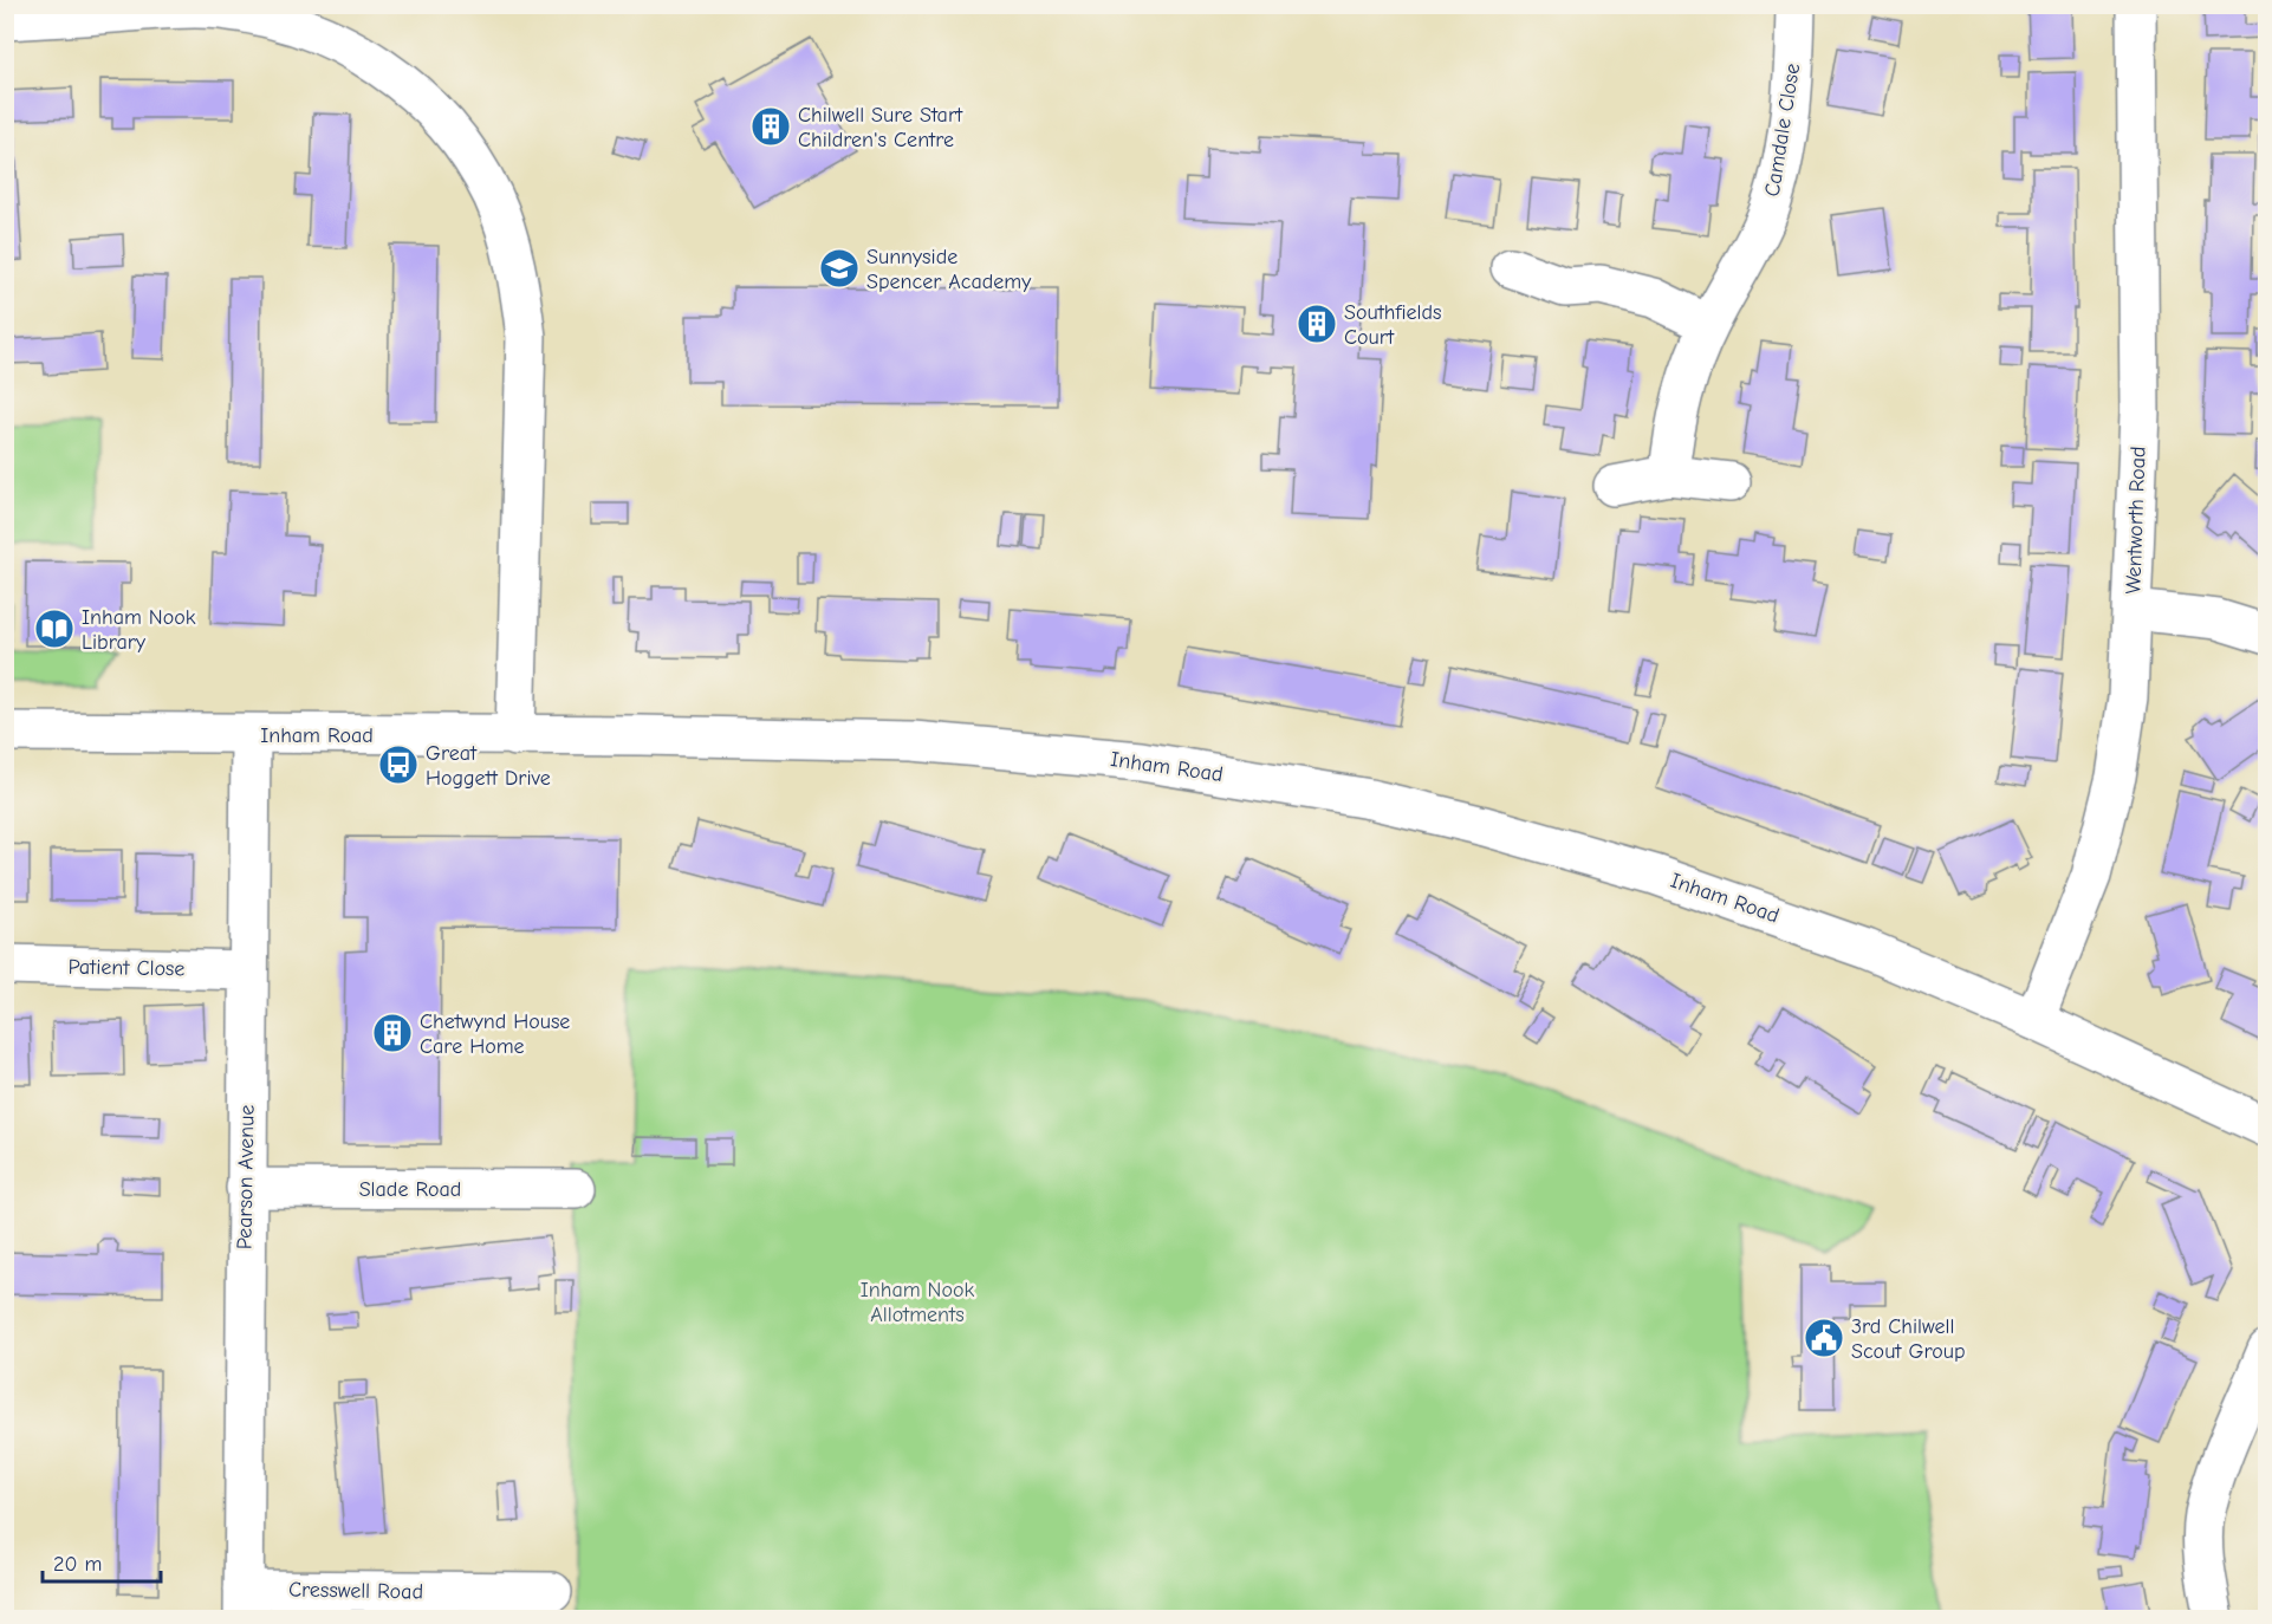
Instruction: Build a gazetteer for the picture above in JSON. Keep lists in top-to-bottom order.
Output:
{
  "streets": {
    "street": [
      "Camdale Close",
      "Wentworth Road",
      "Inham Road",
      "Patient Close",
      "Pearson Avenue",
      "Slade Road",
      "Cresswell Road"
    ]
  },
  "crossings": [
    ["Wentworth Road", "Inham Road"],
    ["Inham Road", "Pearson Avenue"],
    ["Patient Close", "Pearson Avenue"],
    ["Pearson Avenue", "Slade Road"],
    ["Pearson Avenue", "Cresswell Road"]
  ],
  "parks": ["Inham Nook Allotments"],
  "places": {
    "building": ["Chilwell Sure Start Children's Centre", "Southfields Court", "Chetwynd House Care Home"],
    "school or university": ["Sunnyside Spencer Academy"],
    "library": ["Inham Nook Library"],
    "bus stop": ["Great Hoggett Drive"],
    "public building": ["3rd Chilwell Scout Group"]
  },
  "scale_bar": "20 m"
}
